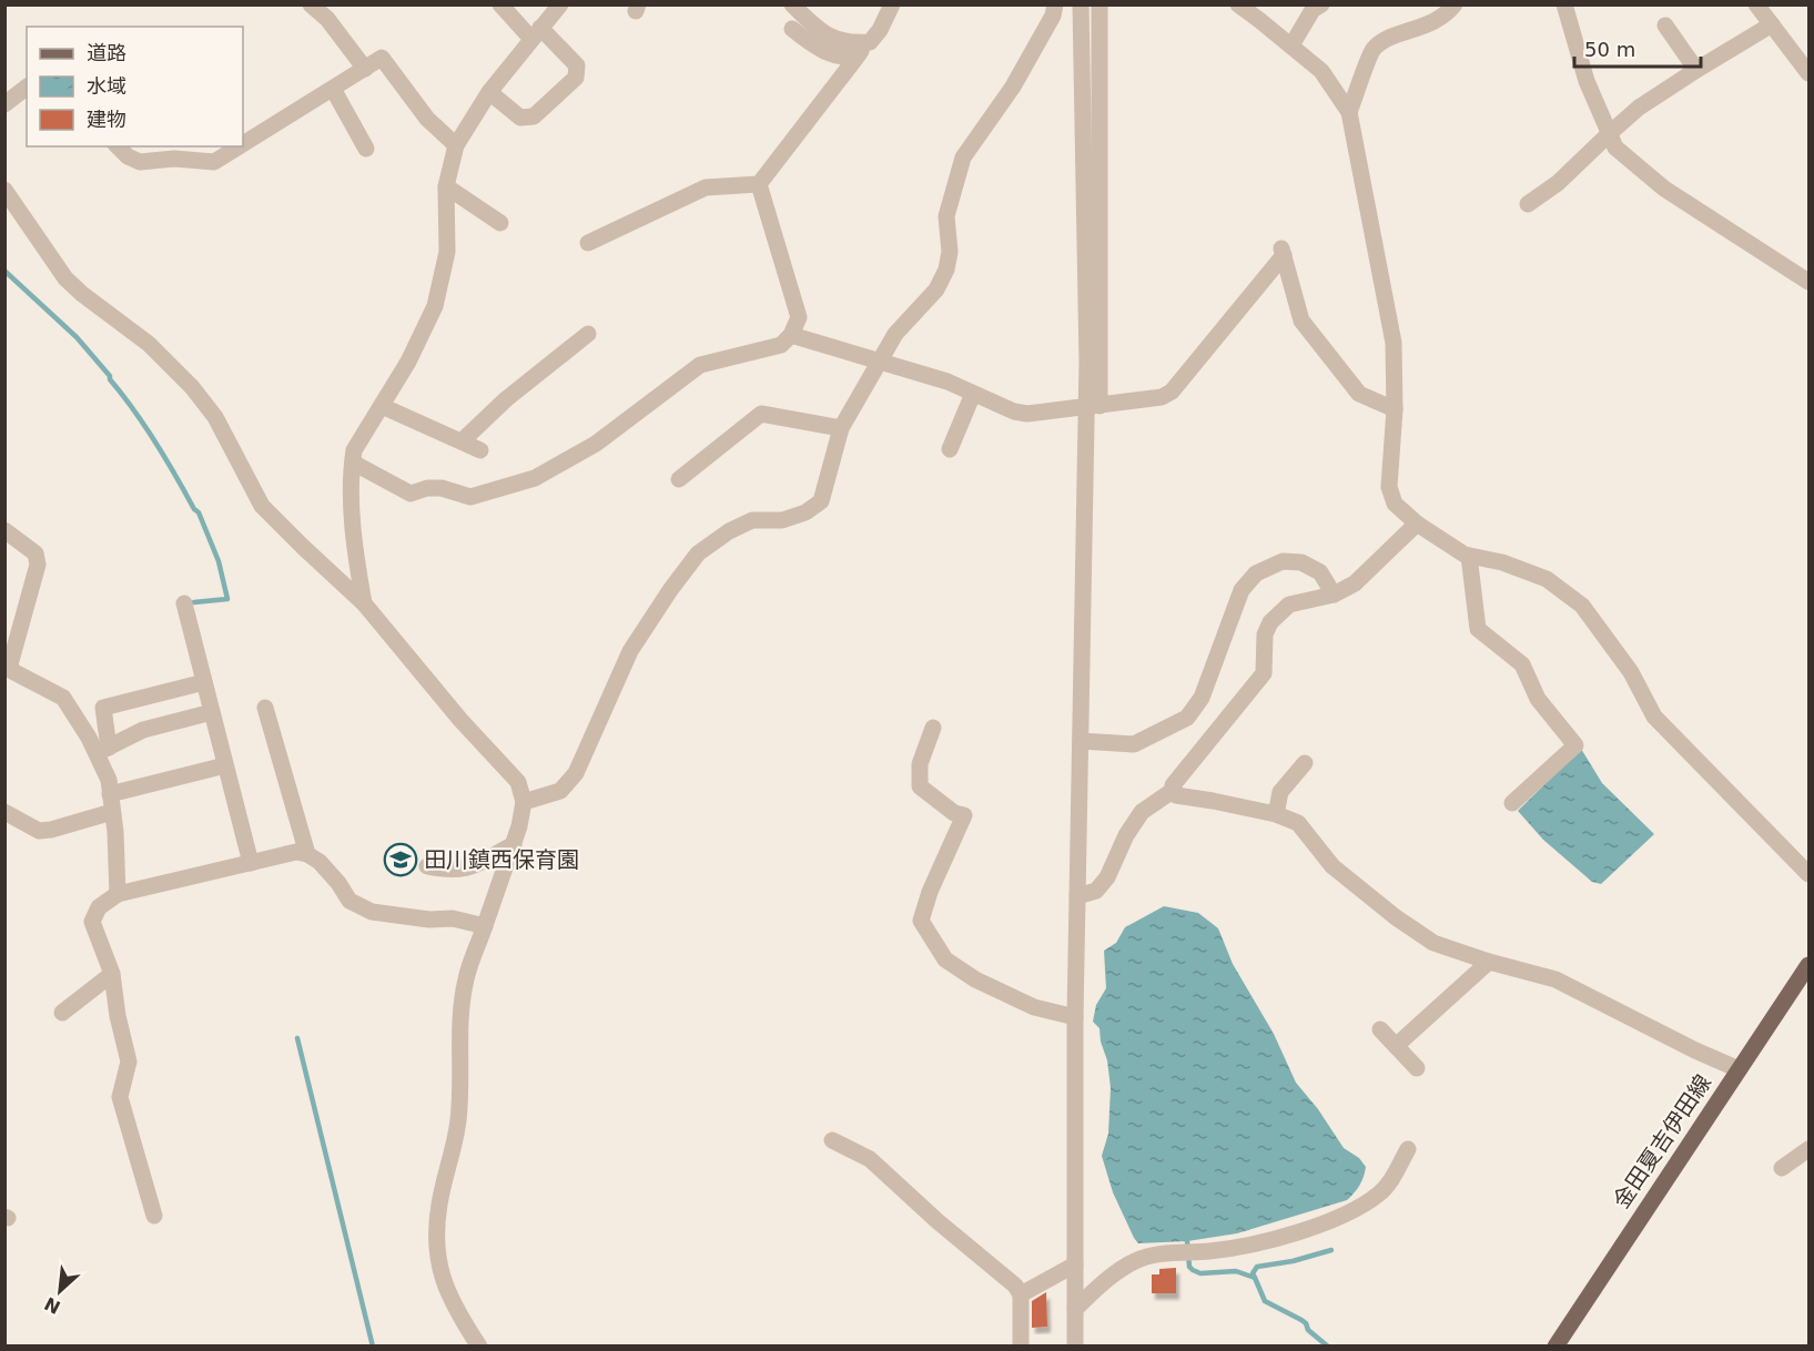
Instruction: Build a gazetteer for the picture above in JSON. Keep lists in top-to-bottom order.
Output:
{
  "streets": {
    "main road": ["金田夏吉伊田線"]
  },
  "places": {
    "school or university": ["田川鎮西保育園"]
  },
  "legend": ["道路", "水域", "建物"],
  "scale_bar": "50 m",
  "north": "bottom left"
}
